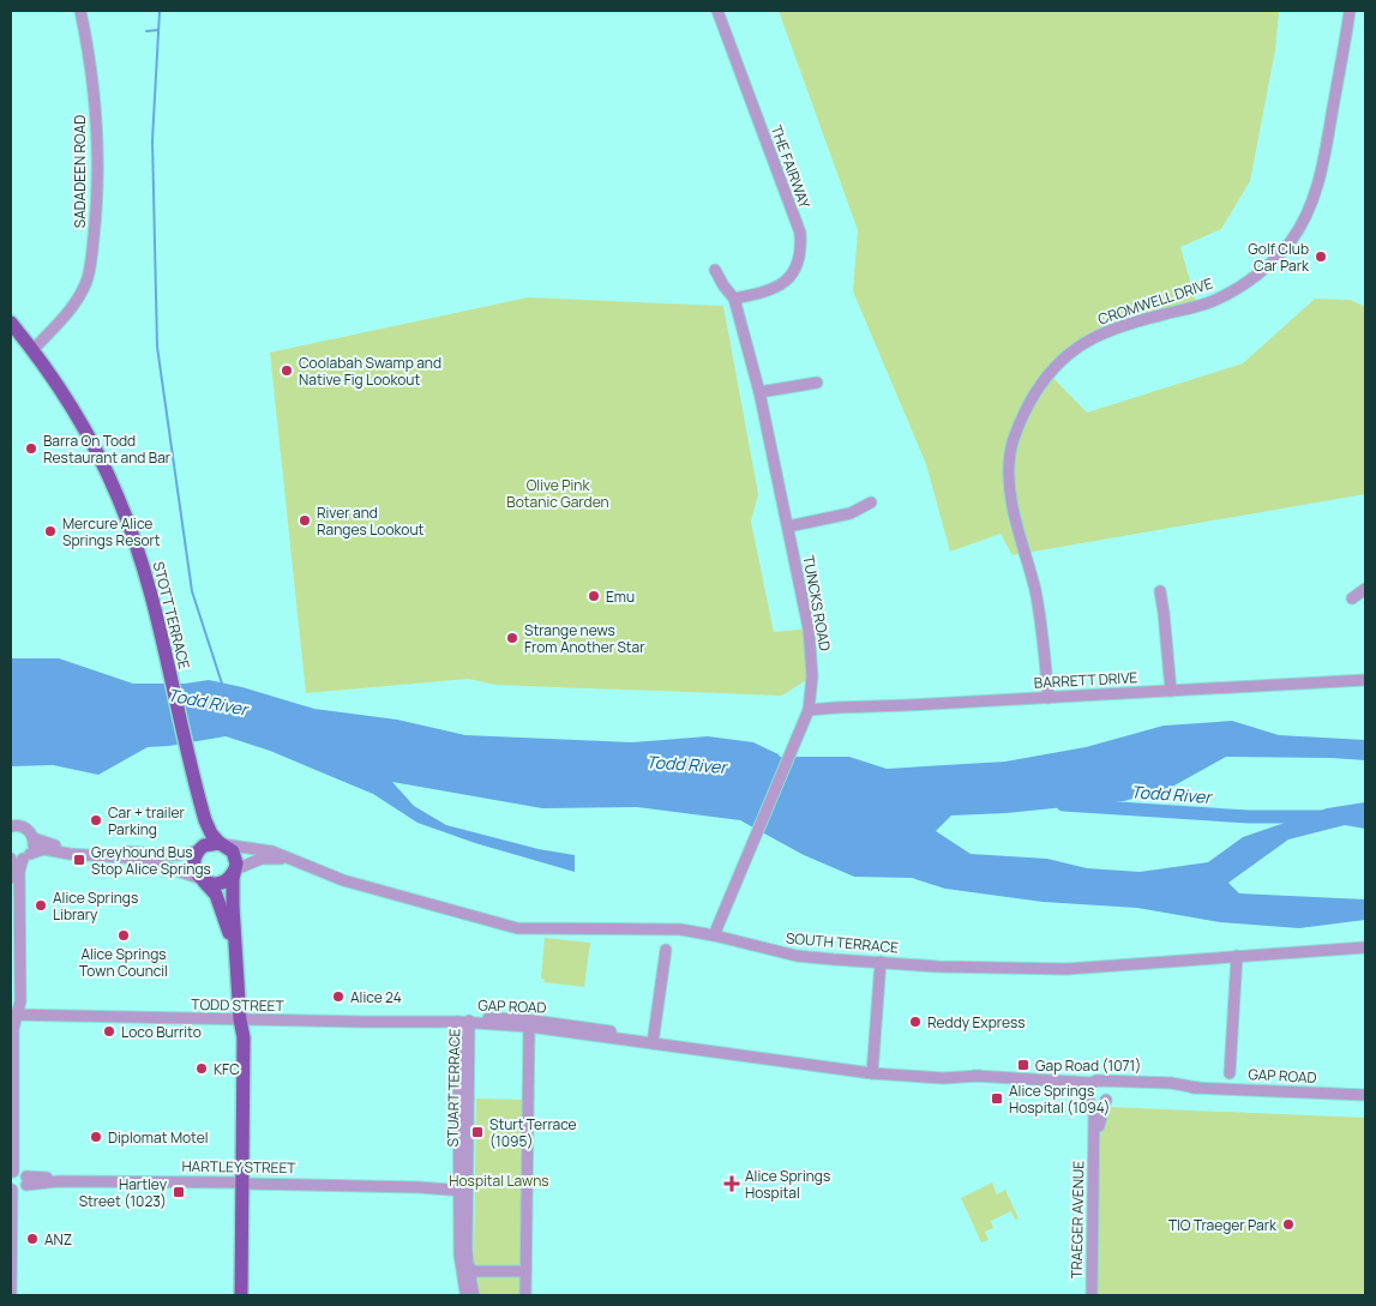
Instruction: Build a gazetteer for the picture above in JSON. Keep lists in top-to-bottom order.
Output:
{
  "streets": {
    "main road": ["STOTT TERRACE"],
    "street": [
      "THE FAIRWAY",
      "SADADEEN ROAD",
      "CROMWELL DRIVE",
      "TUNCKS ROAD",
      "BARRETT DRIVE",
      "SOUTH TERRACE",
      "TODD STREET",
      "GAP ROAD",
      "STUART TERRACE",
      "HARTLEY STREET",
      "TRAEGER AVENUE"
    ]
  },
  "crossings": [
    ["THE FAIRWAY", "TUNCKS ROAD"],
    ["SADADEEN ROAD", "STOTT TERRACE"],
    ["CROMWELL DRIVE", "BARRETT DRIVE"],
    ["TUNCKS ROAD", "BARRETT DRIVE"],
    ["TUNCKS ROAD", "SOUTH TERRACE"],
    ["STOTT TERRACE", "SOUTH TERRACE"],
    ["TODD STREET", "GAP ROAD"],
    ["TODD STREET", "STUART TERRACE"],
    ["GAP ROAD", "STUART TERRACE"],
    ["GAP ROAD", "TRAEGER AVENUE"],
    ["STUART TERRACE", "HARTLEY STREET"]
  ],
  "water": ["Todd River"],
  "parks": ["Olive Pink Botanic Garden", "Hospital Lawns"],
  "places": {
    "other": [
      "Golf Club Car Park",
      "Coolabah Swamp and Native Fig Lookout",
      "Barra On Todd Restaurant and Bar",
      "River and Ranges Lookout",
      "Mercure Alice Springs Resort",
      "Emu",
      "Strange news From Another Star",
      "Car + trailer Parking",
      "Alice Springs Library",
      "Alice Springs Town Council",
      "Alice 24",
      "Reddy Express",
      "Loco Burrito",
      "KFC",
      "Diplomat Motel",
      "TIO Traeger Park",
      "ANZ"
    ],
    "transit": [
      "Greyhound Bus Stop Alice Springs",
      "Gap Road (1071)",
      "Alice Springs Hospital (1094)",
      "Sturt Terrace (1095)",
      "Hartley Street (1023)"
    ],
    "health": ["Alice Springs Hospital"]
  }
}
